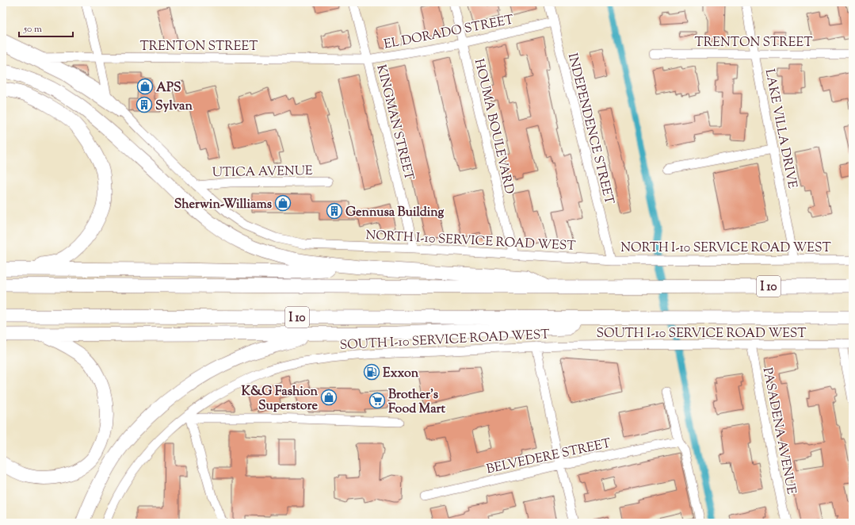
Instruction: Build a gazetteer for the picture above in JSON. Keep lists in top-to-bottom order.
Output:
{
  "streets": {
    "highway": ["I 10"],
    "street": [
      "EL DORADO STREET",
      "TRENTON STREET",
      "KINGMAN STREET",
      "HOUMA BOULEVARD",
      "INDEPENDENCE STREET",
      "LAKE VILLA DRIVE",
      "UTICA AVENUE",
      "NORTH I-10 SERVICE ROAD WEST",
      "SOUTH I-10 SERVICE ROAD WEST",
      "PASADENA AVENUE",
      "BELVEDERE STREET"
    ]
  },
  "crossings": [
    ["EL DORADO STREET", "TRENTON STREET"],
    ["EL DORADO STREET", "KINGMAN STREET"],
    ["EL DORADO STREET", "HOUMA BOULEVARD"],
    ["EL DORADO STREET", "INDEPENDENCE STREET"],
    ["TRENTON STREET", "KINGMAN STREET"],
    ["TRENTON STREET", "LAKE VILLA DRIVE"],
    ["TRENTON STREET", "NORTH I-10 SERVICE ROAD WEST"],
    ["KINGMAN STREET", "NORTH I-10 SERVICE ROAD WEST"],
    ["HOUMA BOULEVARD", "NORTH I-10 SERVICE ROAD WEST"],
    ["INDEPENDENCE STREET", "NORTH I-10 SERVICE ROAD WEST"],
    ["LAKE VILLA DRIVE", "NORTH I-10 SERVICE ROAD WEST"],
    ["UTICA AVENUE", "NORTH I-10 SERVICE ROAD WEST"],
    ["SOUTH I-10 SERVICE ROAD WEST", "PASADENA AVENUE"]
  ],
  "places": {
    "shop": ["APS", "Sherwin-Williams", "K&G Fashion Superstore"],
    "building": ["Sylvan", "Gennusa Building"],
    "fuel station": ["Exxon"],
    "supermarket": ["Brother's Food Mart"]
  },
  "scale_bar": "50 m"
}
